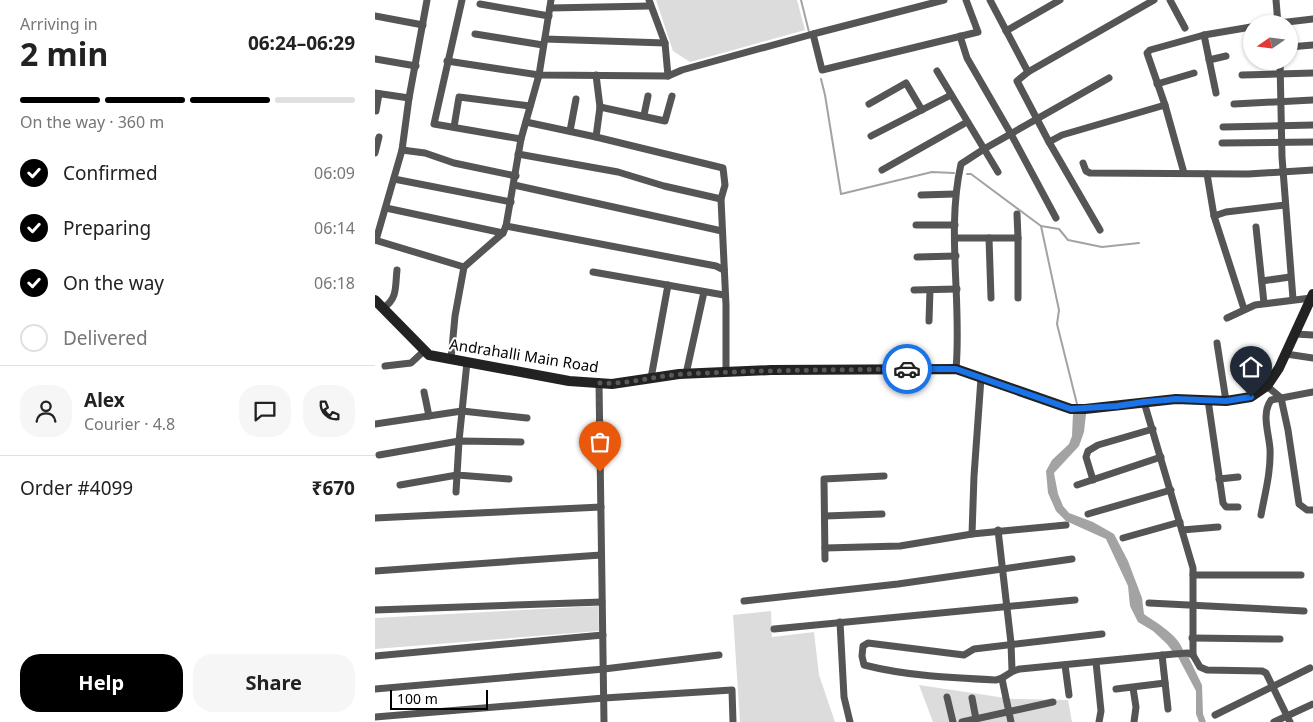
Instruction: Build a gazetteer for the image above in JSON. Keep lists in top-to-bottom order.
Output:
{
  "streets": {
    "main road": ["Andrahalli Main Road"]
  },
  "scale_bar": "100 m",
  "north": "left",
  "page": {
    "heading": ["2 min", "Arriving in", "06:24–06:29"],
    "panel": [
      "Alex",
      "Courier · 4.8",
      "Order #4099",
      "₹670"
    ],
    "bar": "On the way · 360 m",
    "list": [
      ["Confirmed", "06:09"],
      ["Preparing", "06:14"],
      ["On the way", "06:18"],
      "Delivered"
    ],
    "buttons": ["Help", "Share"],
    "scale": "100 m"
  }
}
